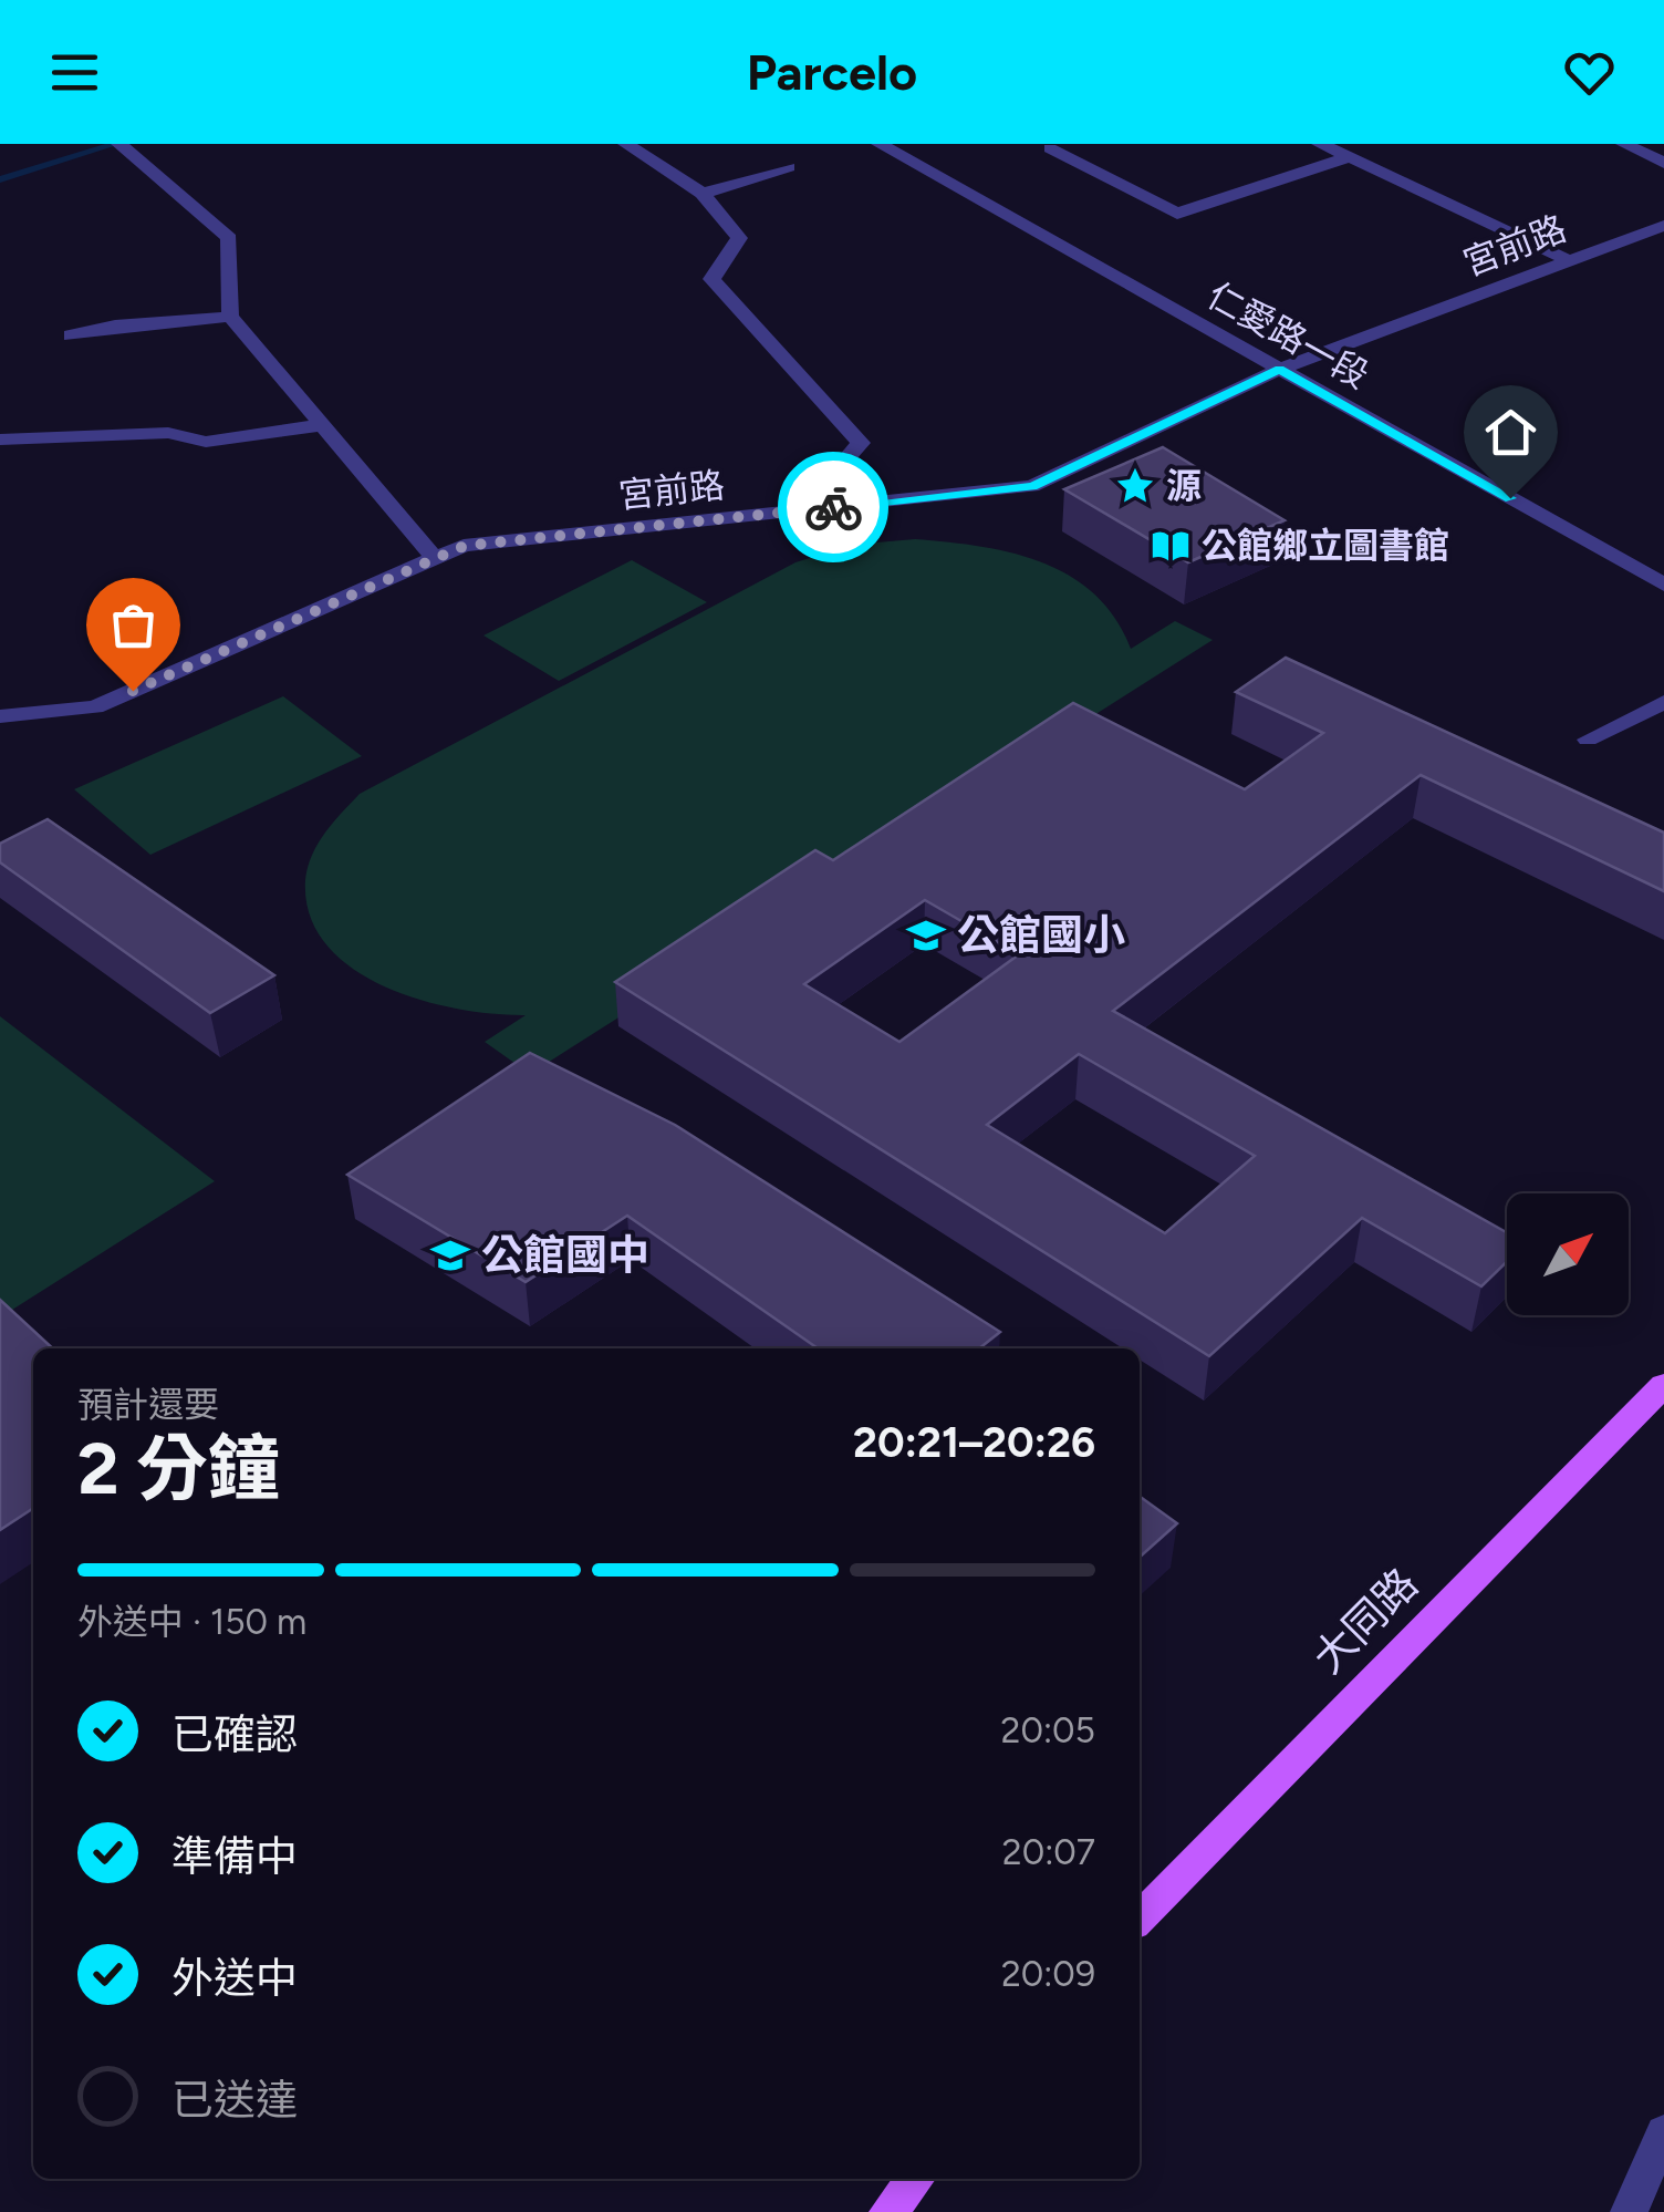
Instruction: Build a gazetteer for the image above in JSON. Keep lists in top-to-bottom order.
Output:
{
  "streets": {
    "main road": ["大同路"],
    "street": ["宮前路", "仁愛路一段"]
  },
  "crossings": [
    ["宮前路", "仁愛路一段"]
  ],
  "places": {
    "place": ["源"],
    "library": ["公館鄉立圖書館"],
    "school or university": ["公館國小", "公館國中"]
  },
  "north": "top right",
  "page": {
    "header": "Parcelo",
    "heading": ["2 分鐘", "預計還要", "20:21–20:26"],
    "bar": "外送中 · 150 m",
    "list": [
      ["已確認", "20:05"],
      ["準備中", "20:07"],
      ["外送中", "20:09"],
      "已送達"
    ]
  }
}
